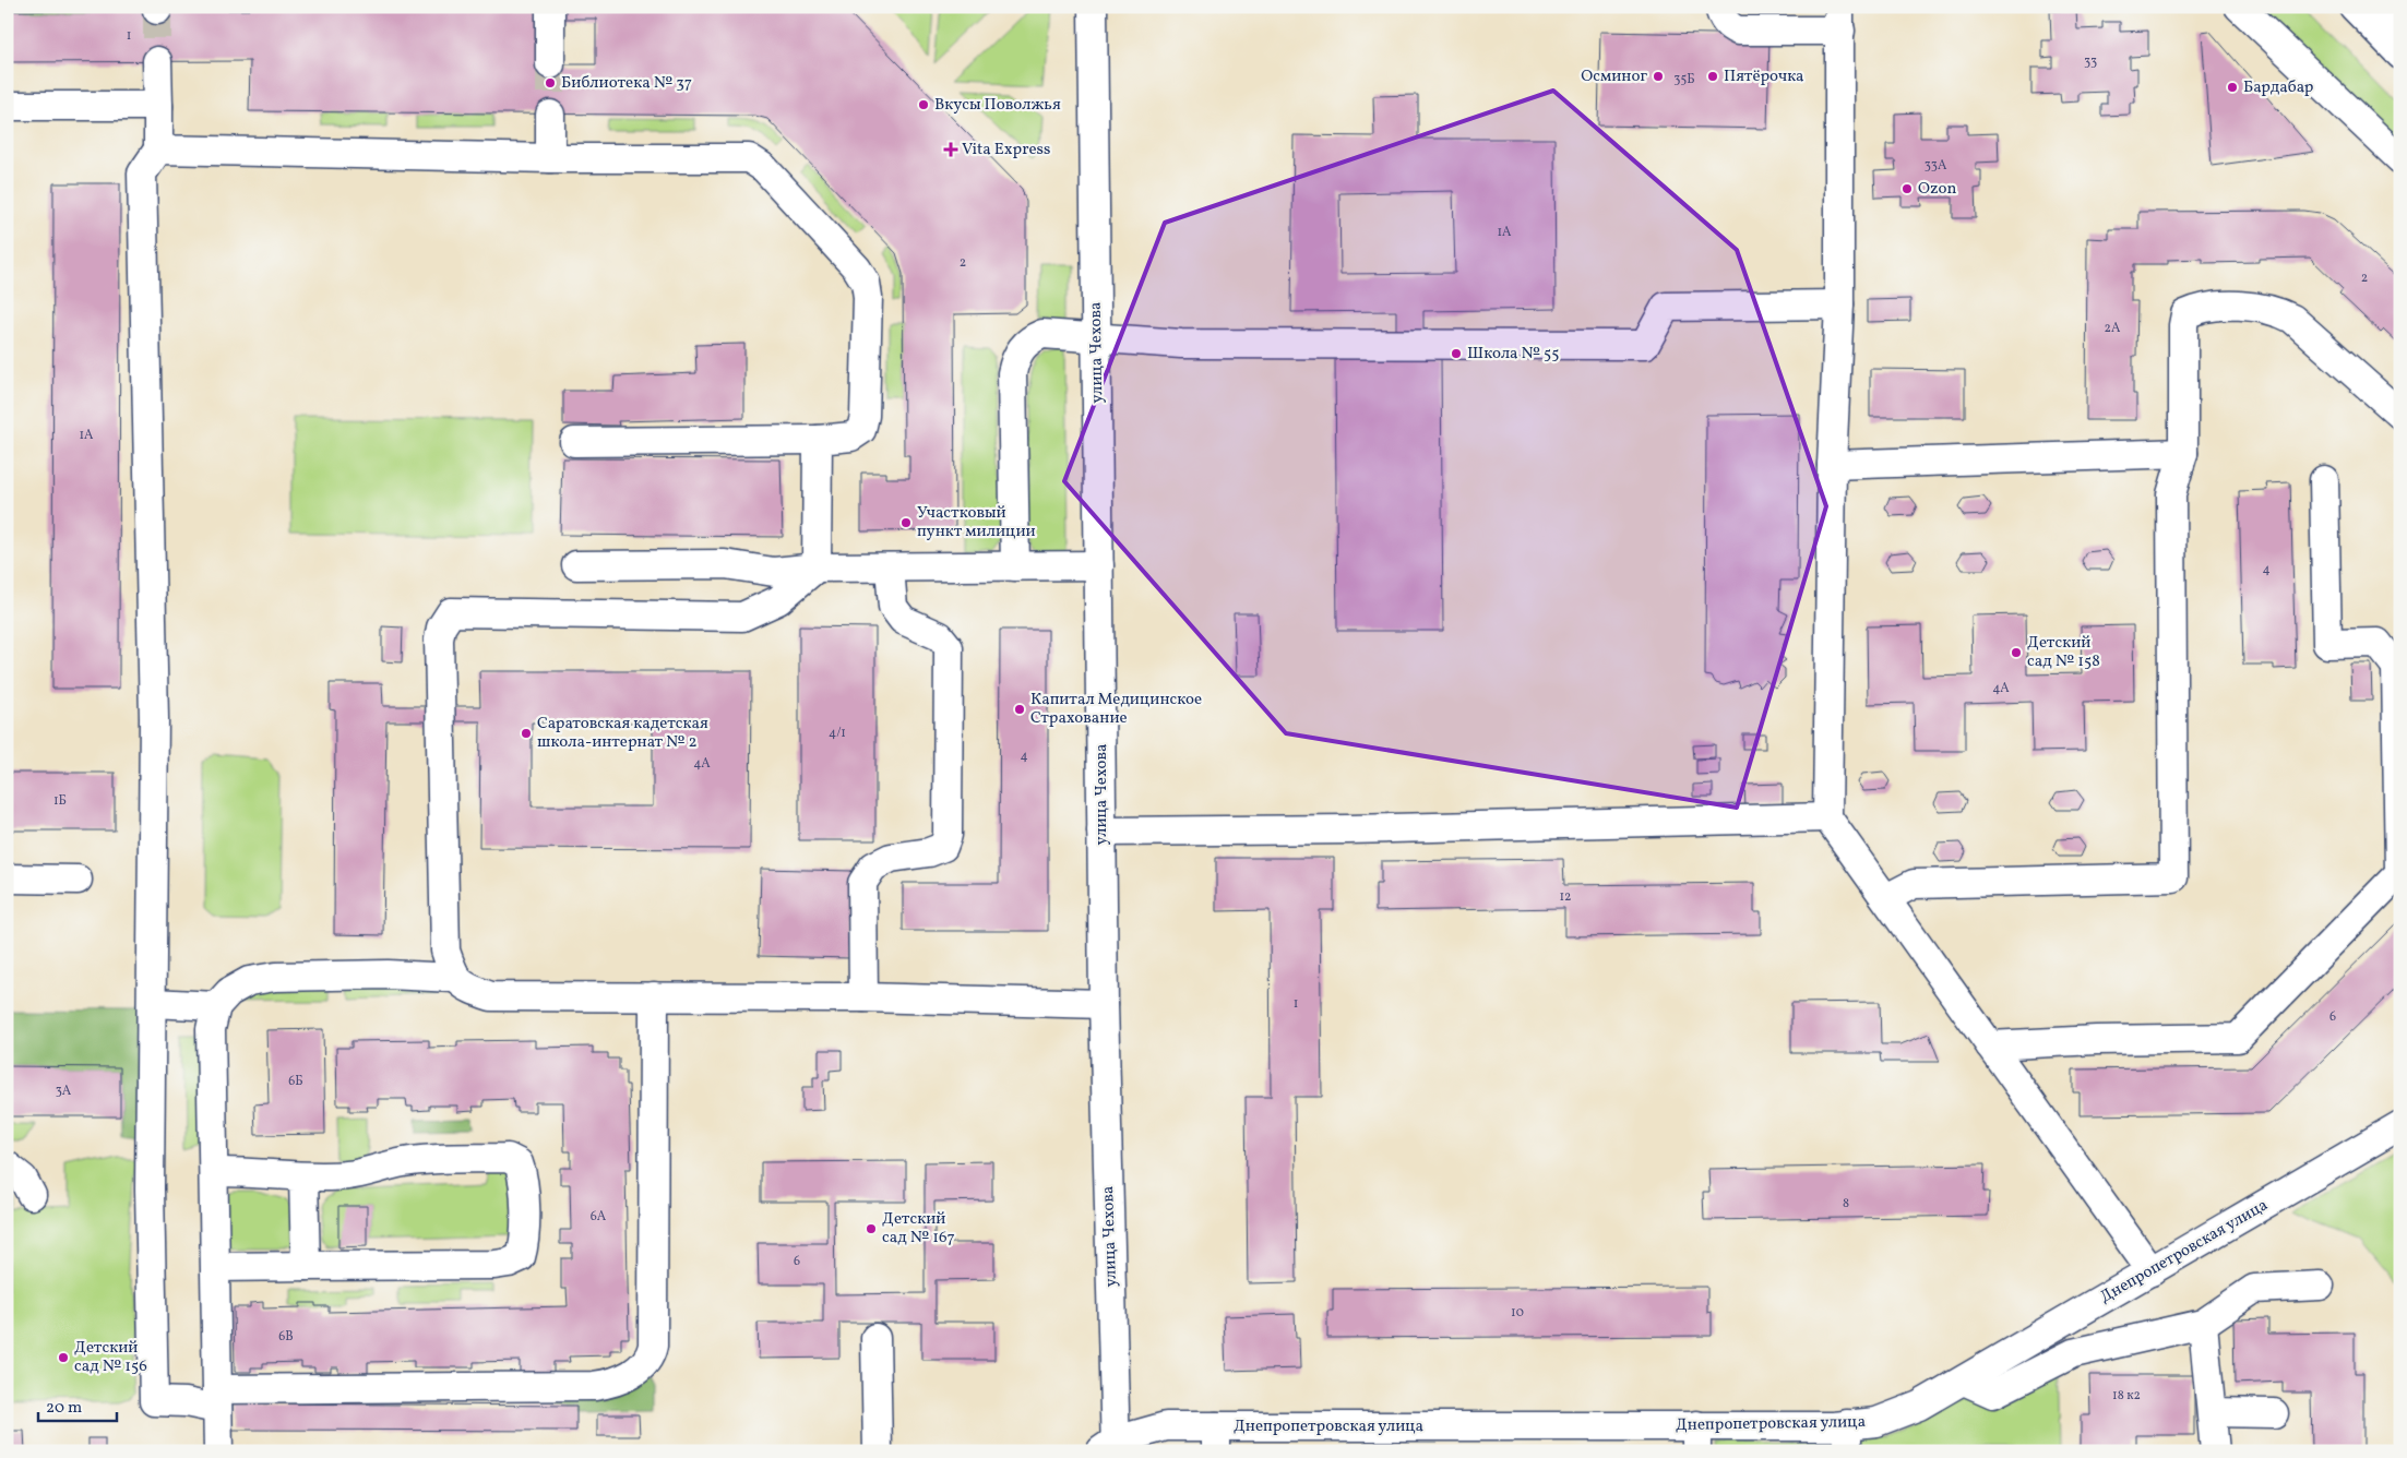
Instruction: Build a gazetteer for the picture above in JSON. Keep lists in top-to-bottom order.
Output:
{
  "streets": {
    "street": ["улица Чехова", "Днепропетровская улица"]
  },
  "crossings": [
    ["улица Чехова", "Днепропетровская улица"]
  ],
  "places": {
    "other": [
      "Осминог",
      "Пятёрочка",
      "Библиотека № 37",
      "Бардабар",
      "Вкусы Поволжья",
      "Ozon",
      "Школа № 55",
      "Участковый пункт милиции",
      "Детский сад № 158",
      "Капитал Медицинское Страхование",
      "Саратовская кадетская школа-интернат № 2",
      "Детский сад № 167",
      "Детский сад № 156"
    ],
    "health": ["Vita Express"]
  },
  "house_numbers": [
    "1",
    "33",
    "35Б",
    "33А",
    "1А",
    "2",
    "2",
    "2А",
    "1А",
    "4",
    "4А",
    "4/1",
    "4",
    "4А",
    "1Б",
    "12",
    "1",
    "6",
    "6Б",
    "3А",
    "8",
    "6А",
    "6",
    "10",
    "6В",
    "18 к2"
  ],
  "scale_bar": "20 m"
}
